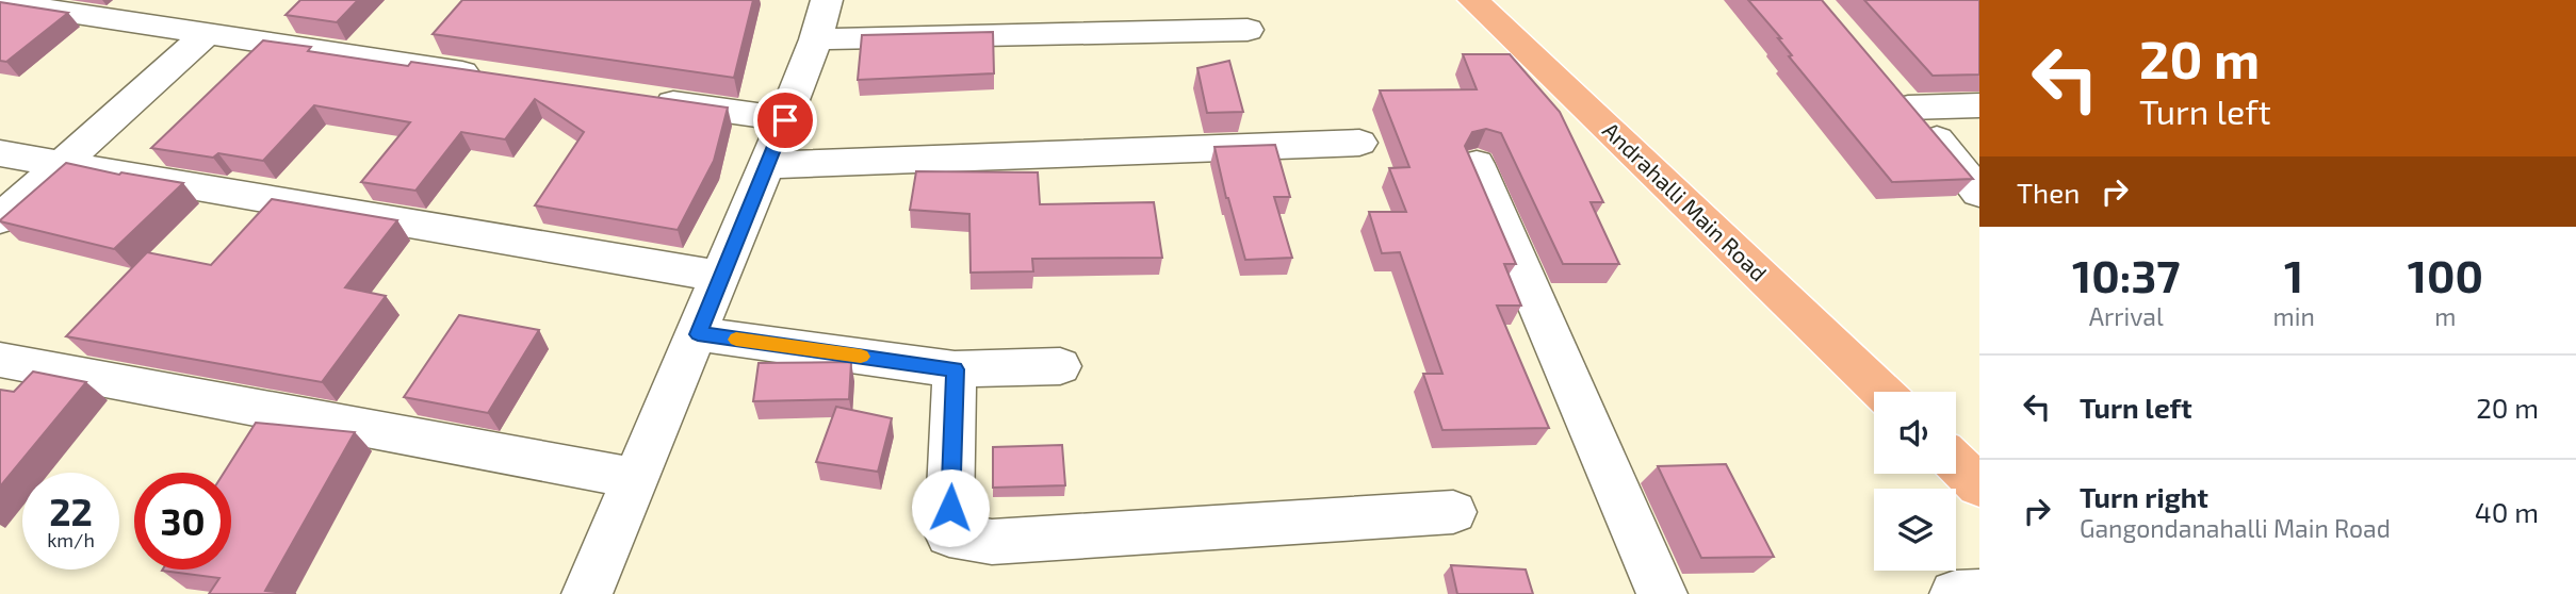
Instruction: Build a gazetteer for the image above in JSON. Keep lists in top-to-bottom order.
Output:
{
  "streets": {
    "main road": ["Andrahalli Main Road"]
  },
  "page": {
    "turn": ["20 m", "Turn left"],
    "then": "Then",
    "eta": [
      "10:37",
      "Arrival",
      "1",
      "min",
      "100",
      "m"
    ],
    "list": [
      {
        "name": "Turn left",
        "value": "20 m"
      },
      {
        "name": "Turn right",
        "note": "Gangondanahalli Main Road",
        "value": "40 m"
      }
    ],
    "speed": "22 km/h",
    "limit": "30"
  }
}
